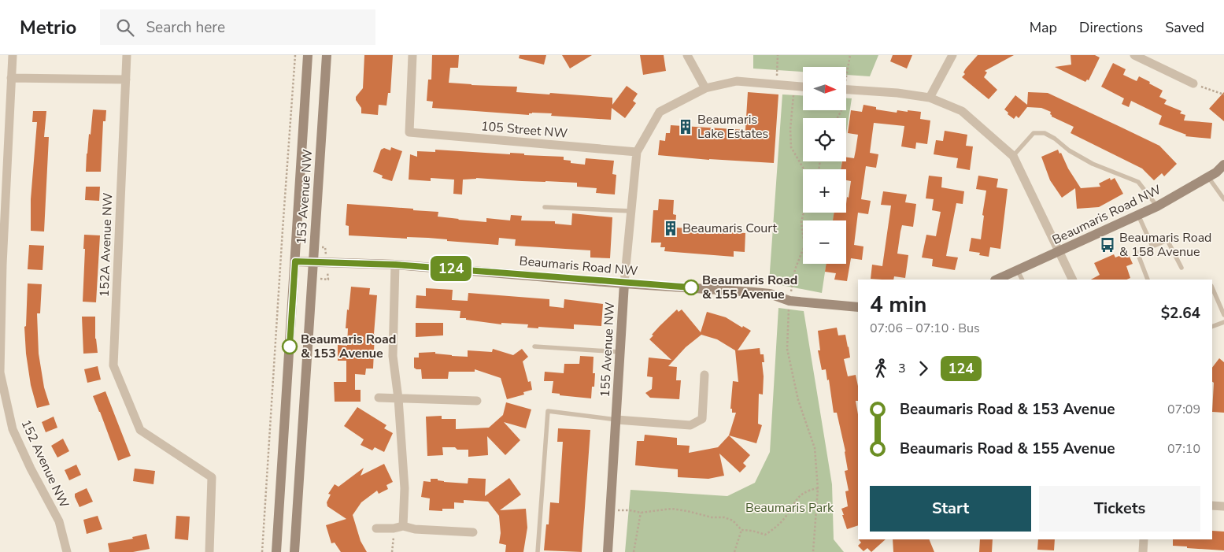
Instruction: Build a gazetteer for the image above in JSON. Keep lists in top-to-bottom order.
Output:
{
  "streets": {
    "street": [
      "105 Street NW",
      "153 Avenue NW",
      "Beaumaris Road NW",
      "152A Avenue NW",
      "155 Avenue NW",
      "152 Avenue NW"
    ]
  },
  "crossings": [
    ["105 Street NW", "155 Avenue NW"],
    ["153 Avenue NW", "Beaumaris Road NW"],
    ["Beaumaris Road NW", "155 Avenue NW"]
  ],
  "parks": ["Beaumaris Park"],
  "places": {
    "building": ["Beaumaris Lake Estates", "Beaumaris Court"],
    "bus stop": ["Beaumaris Road & 158 Avenue"],
    "other": ["Beaumaris Road & 155 Avenue", "Beaumaris Road & 153 Avenue"]
  },
  "lines": ["bus line 124"],
  "north": "right",
  "page": {
    "header": "Metrio",
    "search": "Search here",
    "nav": ["Map", "Directions", "Saved"],
    "on_map": "124",
    "map_buttons": ["+", "−"],
    "heading": ["4 min", "07:06 – 07:10 · Bus", "$2.64"],
    "legs": ["3", "124"],
    "list": [
      {
        "name": "Beaumaris Road & 153 Avenue",
        "value": "07:09"
      },
      {
        "name": "Beaumaris Road & 155 Avenue",
        "value": "07:10"
      }
    ],
    "buttons": ["Start", "Tickets"]
  }
}
